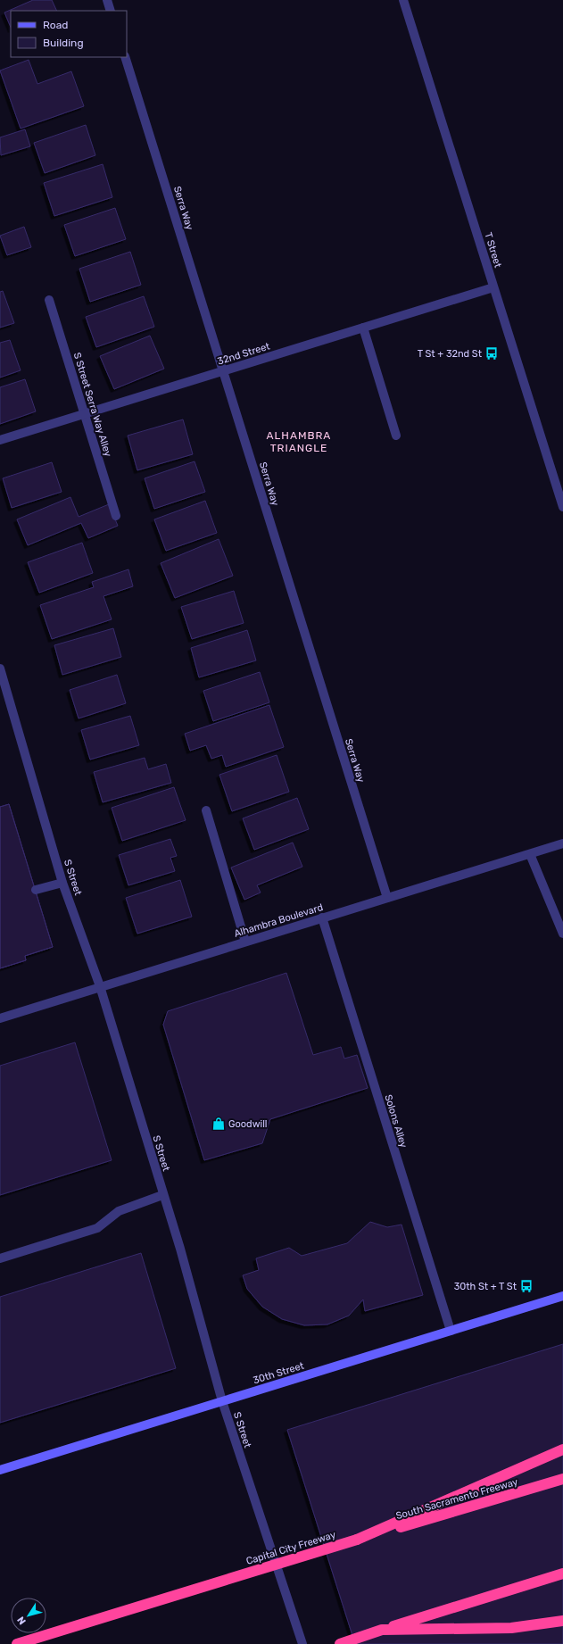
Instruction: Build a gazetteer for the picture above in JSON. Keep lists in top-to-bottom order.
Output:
{
  "streets": {
    "highway": ["South Sacramento Freeway", "Capital City Freeway"],
    "main road": ["30th Street"],
    "street": [
      "Serra Way",
      "T Street",
      "32nd Street",
      "S Street Serra Way Alley",
      "S Street",
      "Alhambra Boulevard",
      "Solons Alley"
    ]
  },
  "crossings": [
    ["Serra Way", "32nd Street"],
    ["Serra Way", "Alhambra Boulevard"],
    ["T Street", "32nd Street"],
    ["32nd Street", "S Street Serra Way Alley"],
    ["S Street", "Alhambra Boulevard"],
    ["S Street", "30th Street"],
    ["Alhambra Boulevard", "Solons Alley"],
    ["Solons Alley", "30th Street"],
    ["South Sacramento Freeway", "Capital City Freeway"]
  ],
  "districts": ["ALHAMBRA TRIANGLE"],
  "places": {
    "bus stop": ["T St + 32nd St", "30th St + T St"],
    "shop": ["Goodwill"]
  },
  "legend": ["Road", "Building"],
  "north": "bottom left"
}
